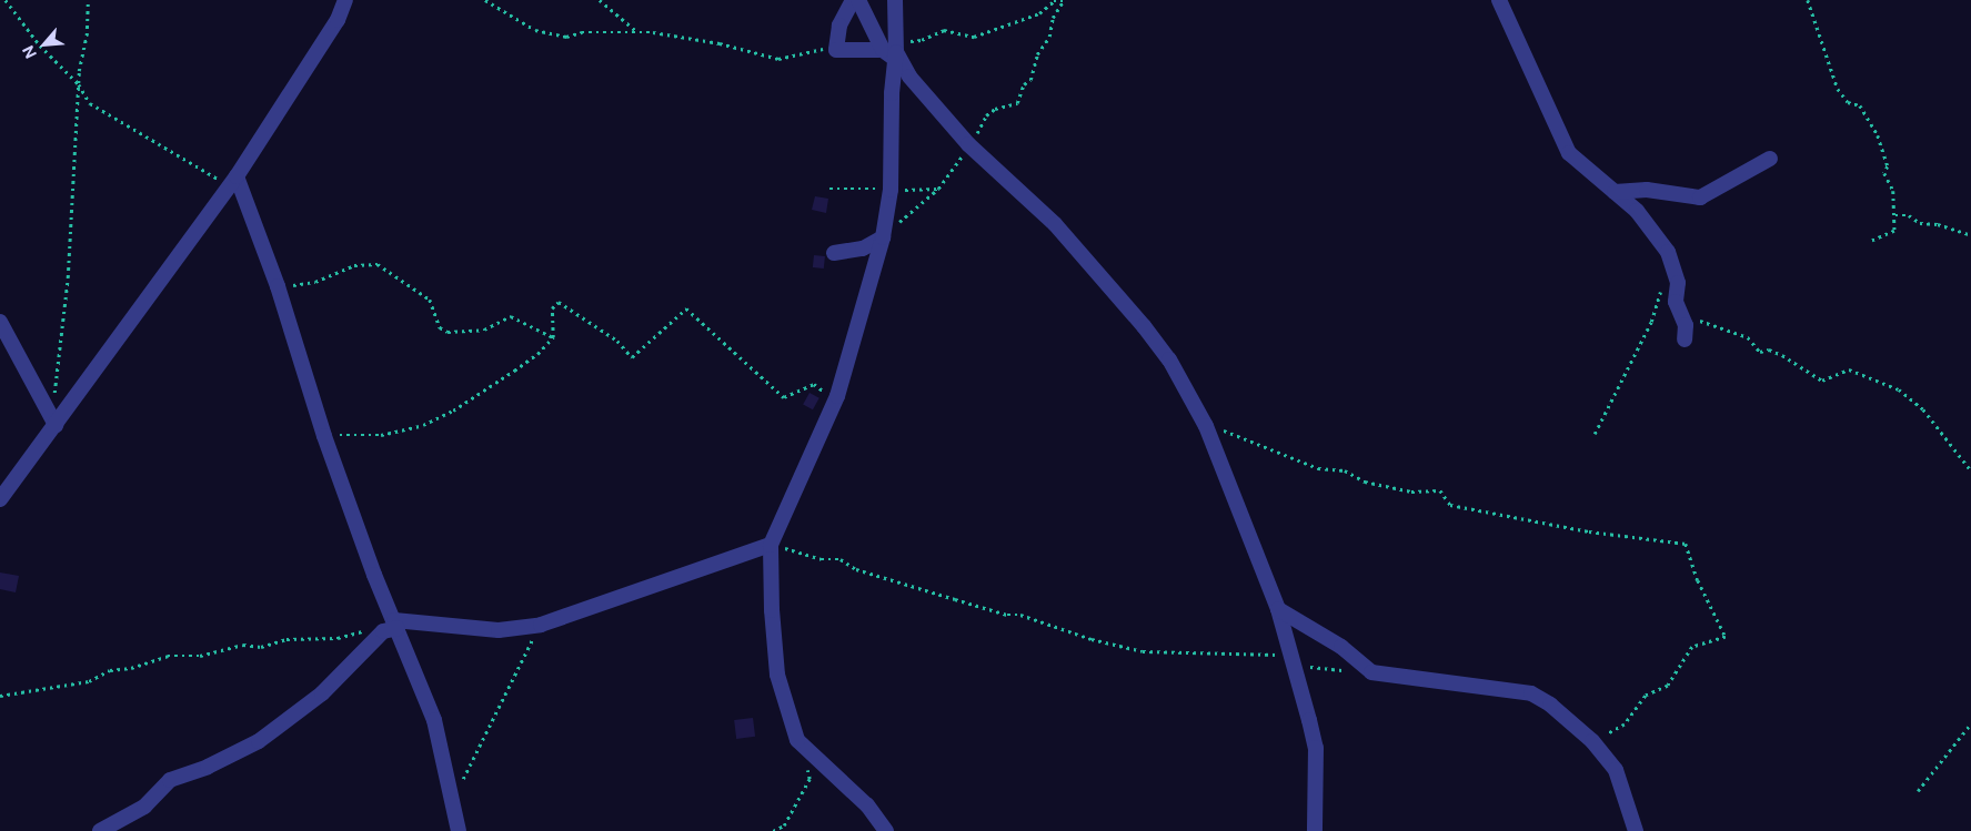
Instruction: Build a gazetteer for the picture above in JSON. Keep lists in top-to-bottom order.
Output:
{
  "north": "bottom left"
}
